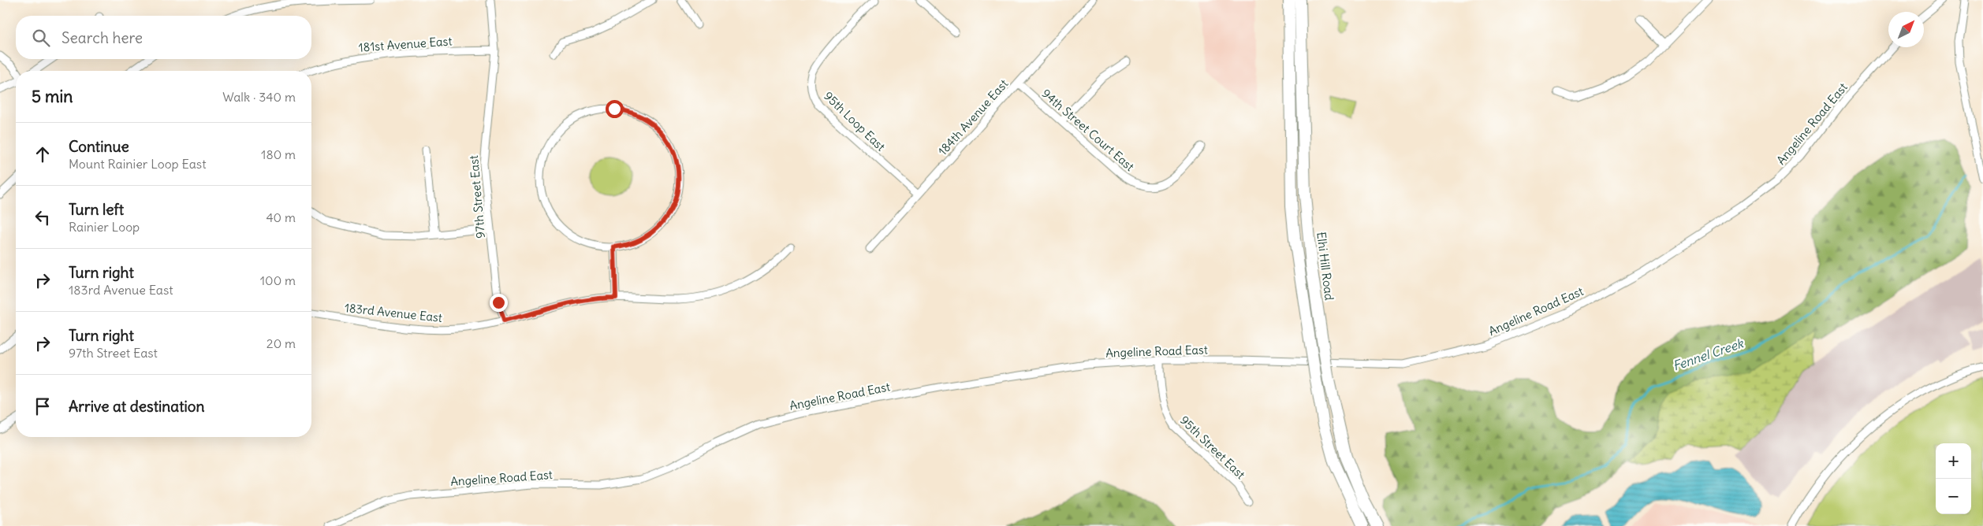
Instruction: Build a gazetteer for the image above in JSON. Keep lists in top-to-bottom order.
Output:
{
  "streets": {
    "highway": ["Elhi Hill Road"],
    "street": [
      "181st Avenue East",
      "184th Avenue East",
      "95th Loop East",
      "Angeline Road East",
      "94th Street Court East",
      "97th Street East",
      "183rd Avenue East",
      "95th Street East"
    ]
  },
  "crossings": [
    ["181st Avenue East", "97th Street East"],
    ["184th Avenue East", "95th Loop East"],
    ["184th Avenue East", "94th Street Court East"],
    ["Angeline Road East", "95th Street East"],
    ["97th Street East", "183rd Avenue East"]
  ],
  "water": ["Fennel Creek"],
  "north": "top right",
  "page": {
    "search": "Search here",
    "heading": ["5 min", "Walk · 340 m"],
    "list": [
      ["Continue", "Mount Rainier Loop East", "180 m"],
      ["Turn left", "Rainier Loop", "40 m"],
      ["Turn right", "183rd Avenue East", "100 m"],
      ["Turn right", "97th Street East", "20 m"],
      "Arrive at destination"
    ],
    "map_buttons": ["+", "−"]
  }
}
